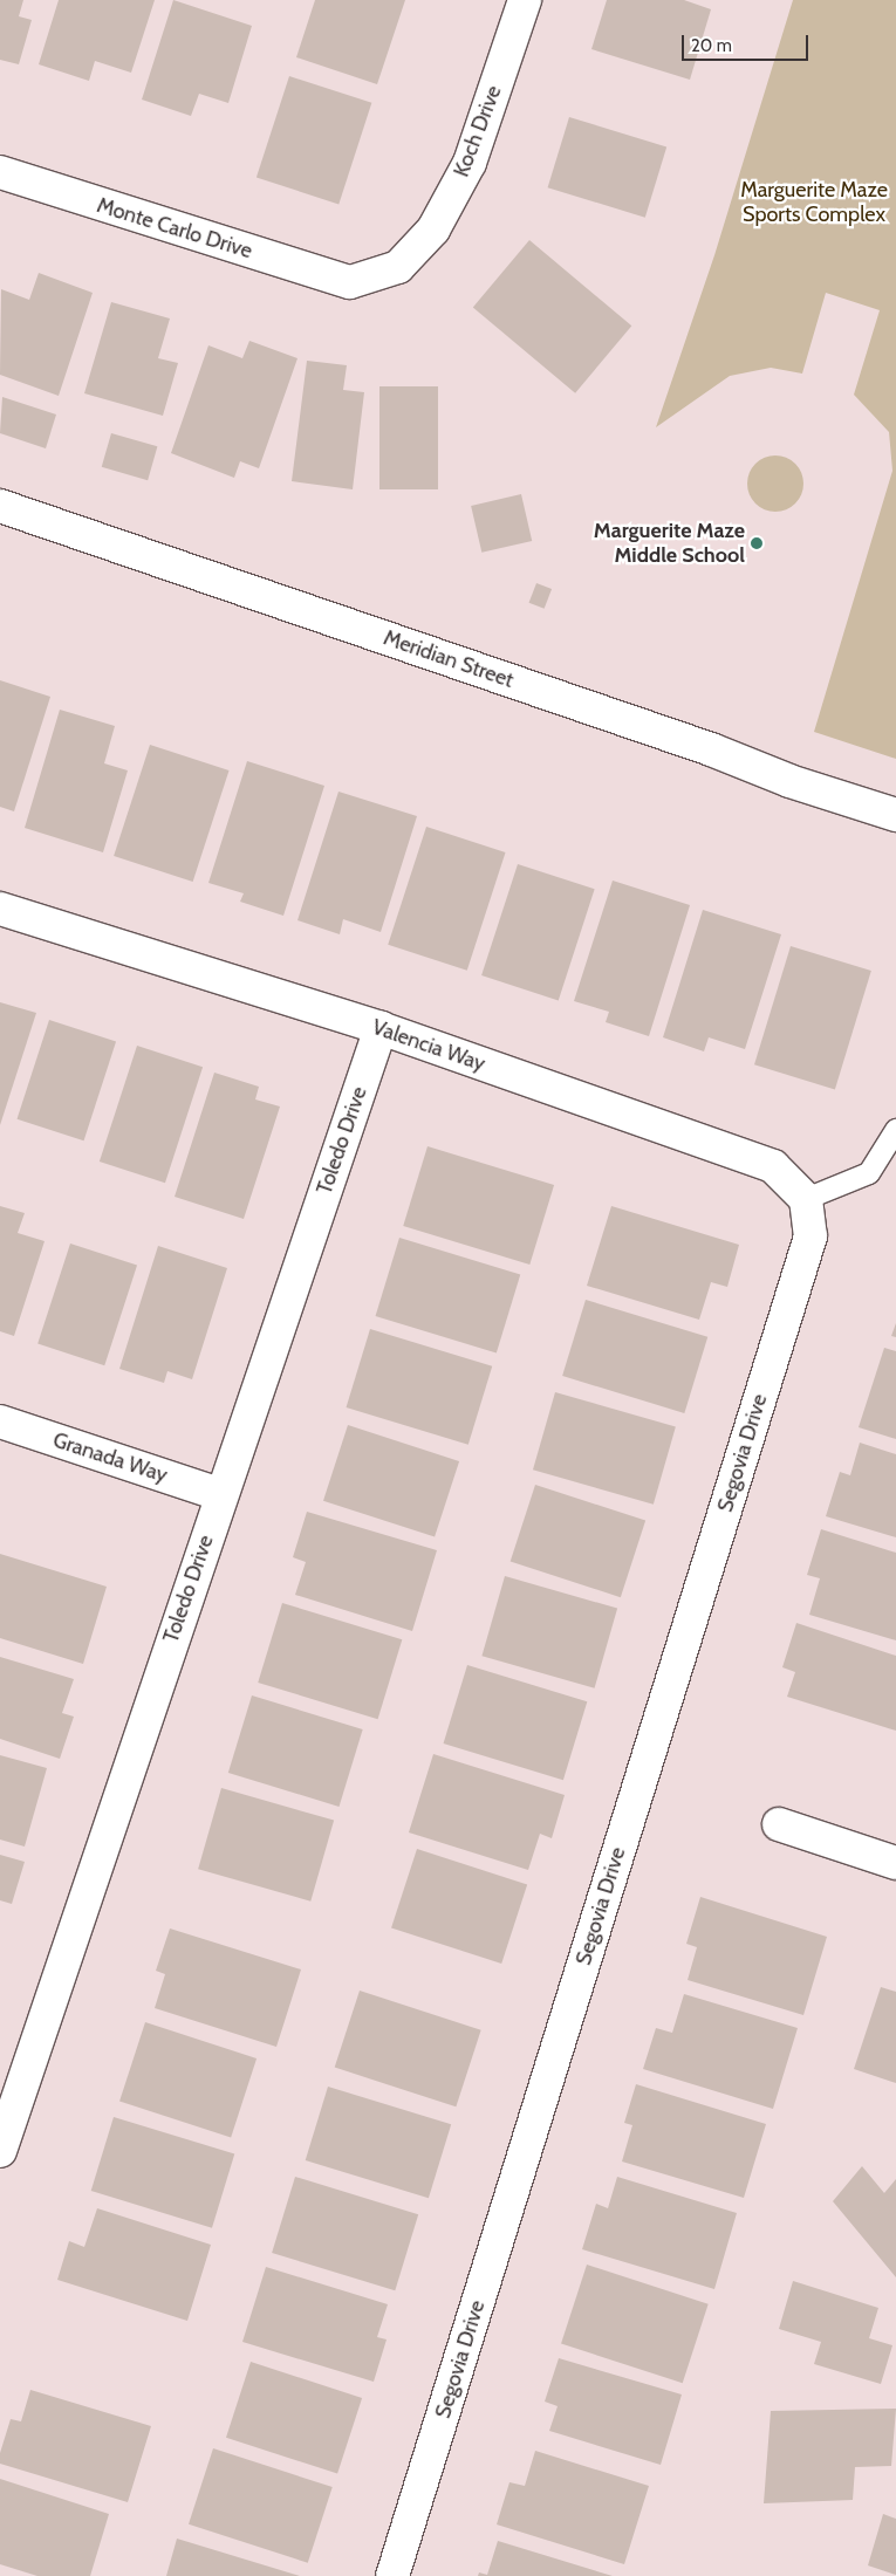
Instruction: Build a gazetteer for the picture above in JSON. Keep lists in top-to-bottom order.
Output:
{
  "streets": {
    "street": [
      "Koch Drive",
      "Monte Carlo Drive",
      "Meridian Street",
      "Valencia Way",
      "Toledo Drive",
      "Segovia Drive",
      "Granada Way"
    ]
  },
  "crossings": [
    ["Koch Drive", "Monte Carlo Drive"],
    ["Valencia Way", "Toledo Drive"],
    ["Valencia Way", "Segovia Drive"],
    ["Toledo Drive", "Granada Way"]
  ],
  "parks": ["Marguerite Maze Sports Complex"],
  "places": ["Marguerite Maze Middle School"],
  "scale_bar": "20 m"
}
